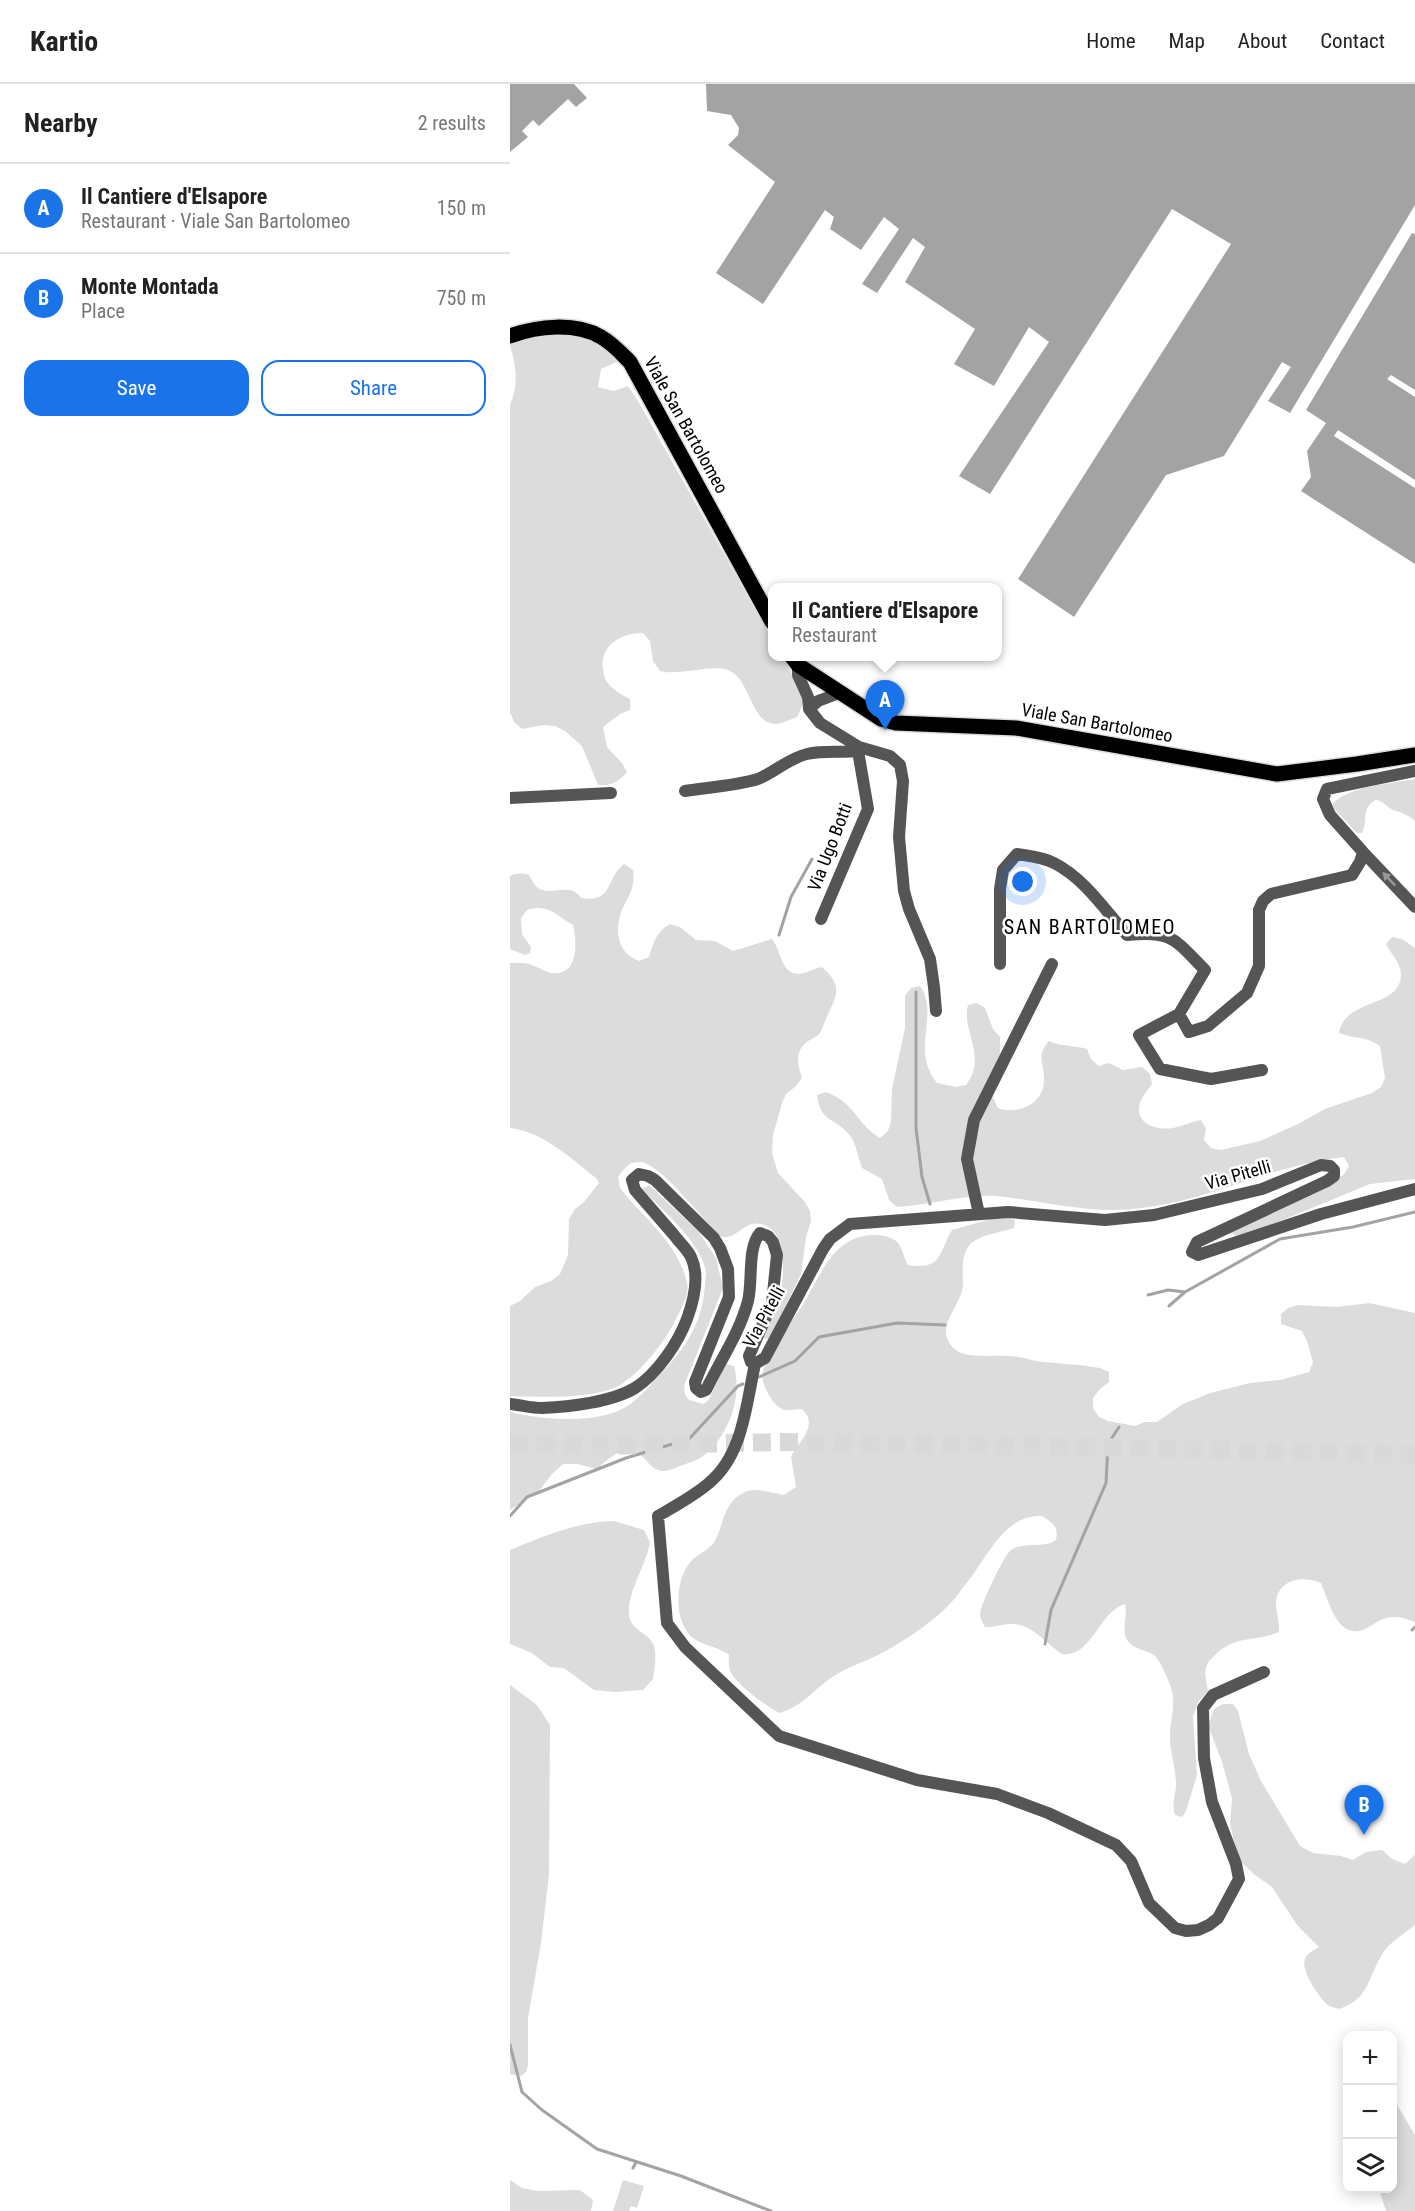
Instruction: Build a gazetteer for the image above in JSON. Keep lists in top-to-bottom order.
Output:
{
  "streets": {
    "main road": ["Viale San Bartolomeo"],
    "street": ["Via Ugo Botti", "Via Pitelli"]
  },
  "districts": ["SAN BARTOLOMEO"],
  "page": {
    "header": "Kartio",
    "nav": [
      "Home",
      "Map",
      "About",
      "Contact"
    ],
    "heading": ["Nearby", "2 results"],
    "list": [
      {
        "mark": "A",
        "name": "Il Cantiere d'Elsapore",
        "note": "Restaurant · Viale San Bartolomeo",
        "value": "150 m"
      },
      {
        "mark": "B",
        "name": "Monte Montada",
        "note": "Place",
        "value": "750 m"
      }
    ],
    "buttons": ["Save", "Share"],
    "popup": ["Il Cantiere d'Elsapore", "Restaurant"],
    "pins": ["A", "B"],
    "map_buttons": ["+", "−"]
  }
}
